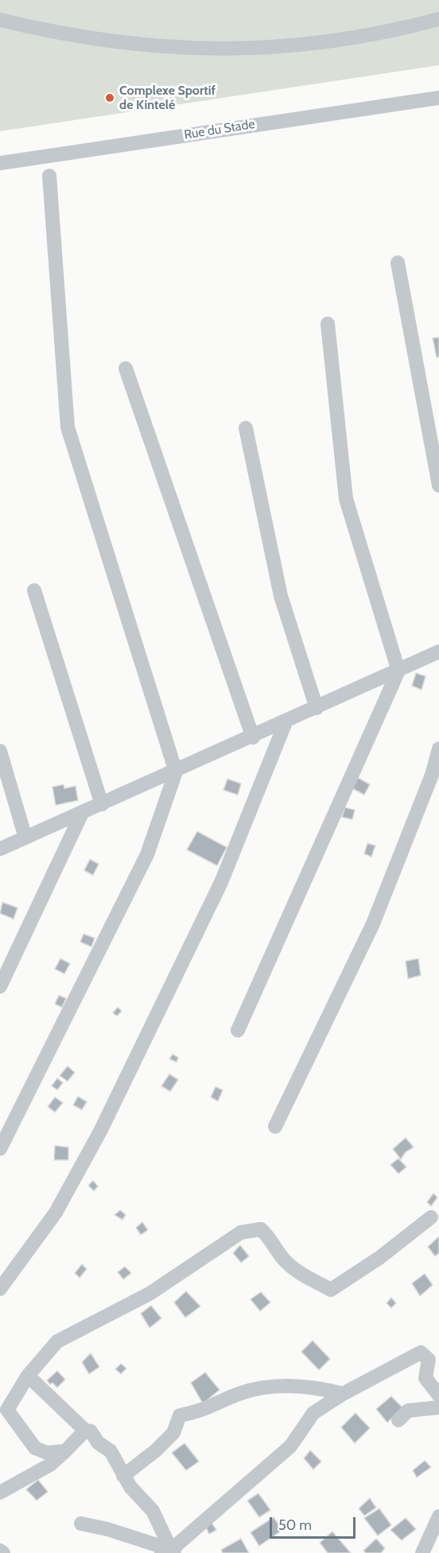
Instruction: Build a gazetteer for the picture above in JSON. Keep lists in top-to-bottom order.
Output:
{
  "streets": {
    "street": ["Rue du Stade"]
  },
  "places": ["Complexe Sportif de Kintelé"],
  "scale_bar": "50 m"
}
